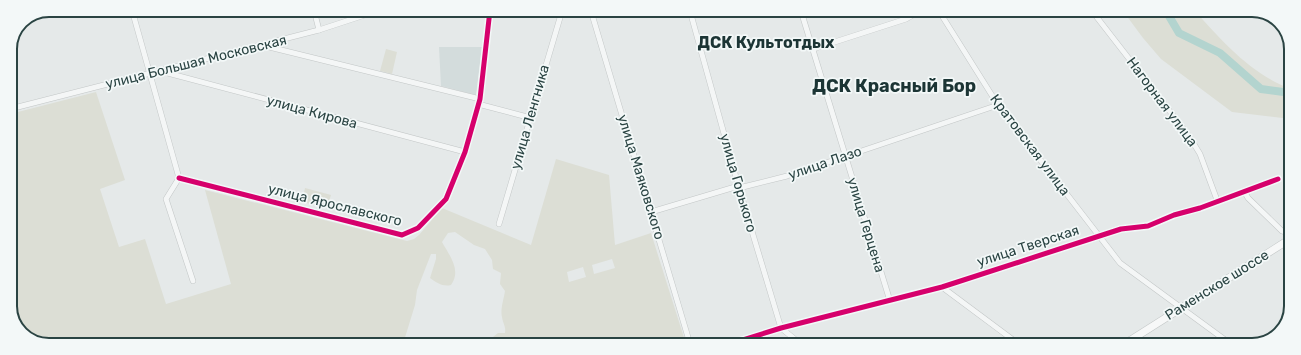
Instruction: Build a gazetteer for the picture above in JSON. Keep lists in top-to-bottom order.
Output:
{
  "streets": {
    "main road": ["Раменское шоссе"],
    "street": [
      "улица Большая Московская",
      "Нагорная улица",
      "улица Кирова",
      "улица Ленгника",
      "Кратовская улица",
      "улица Лазо",
      "улица Маяковского",
      "улица Горького",
      "улица Ярославского",
      "улица Герцена",
      "улица Тверская"
    ]
  },
  "crossings": [
    ["улица Большая Московская", "улица Кирова"],
    ["Нагорная улица", "улица Тверская"],
    ["улица Кирова", "улица Ярославского"],
    ["Кратовская улица", "улица Лазо"],
    ["Кратовская улица", "улица Тверская"],
    ["Кратовская улица", "Раменское шоссе"],
    ["улица Лазо", "улица Маяковского"],
    ["улица Лазо", "улица Горького"],
    ["улица Лазо", "улица Герцена"],
    ["улица Горького", "улица Тверская"],
    ["улица Герцена", "улица Тверская"]
  ],
  "districts": ["ДСК Культотдых", "ДСК Красный Бор"]
}
